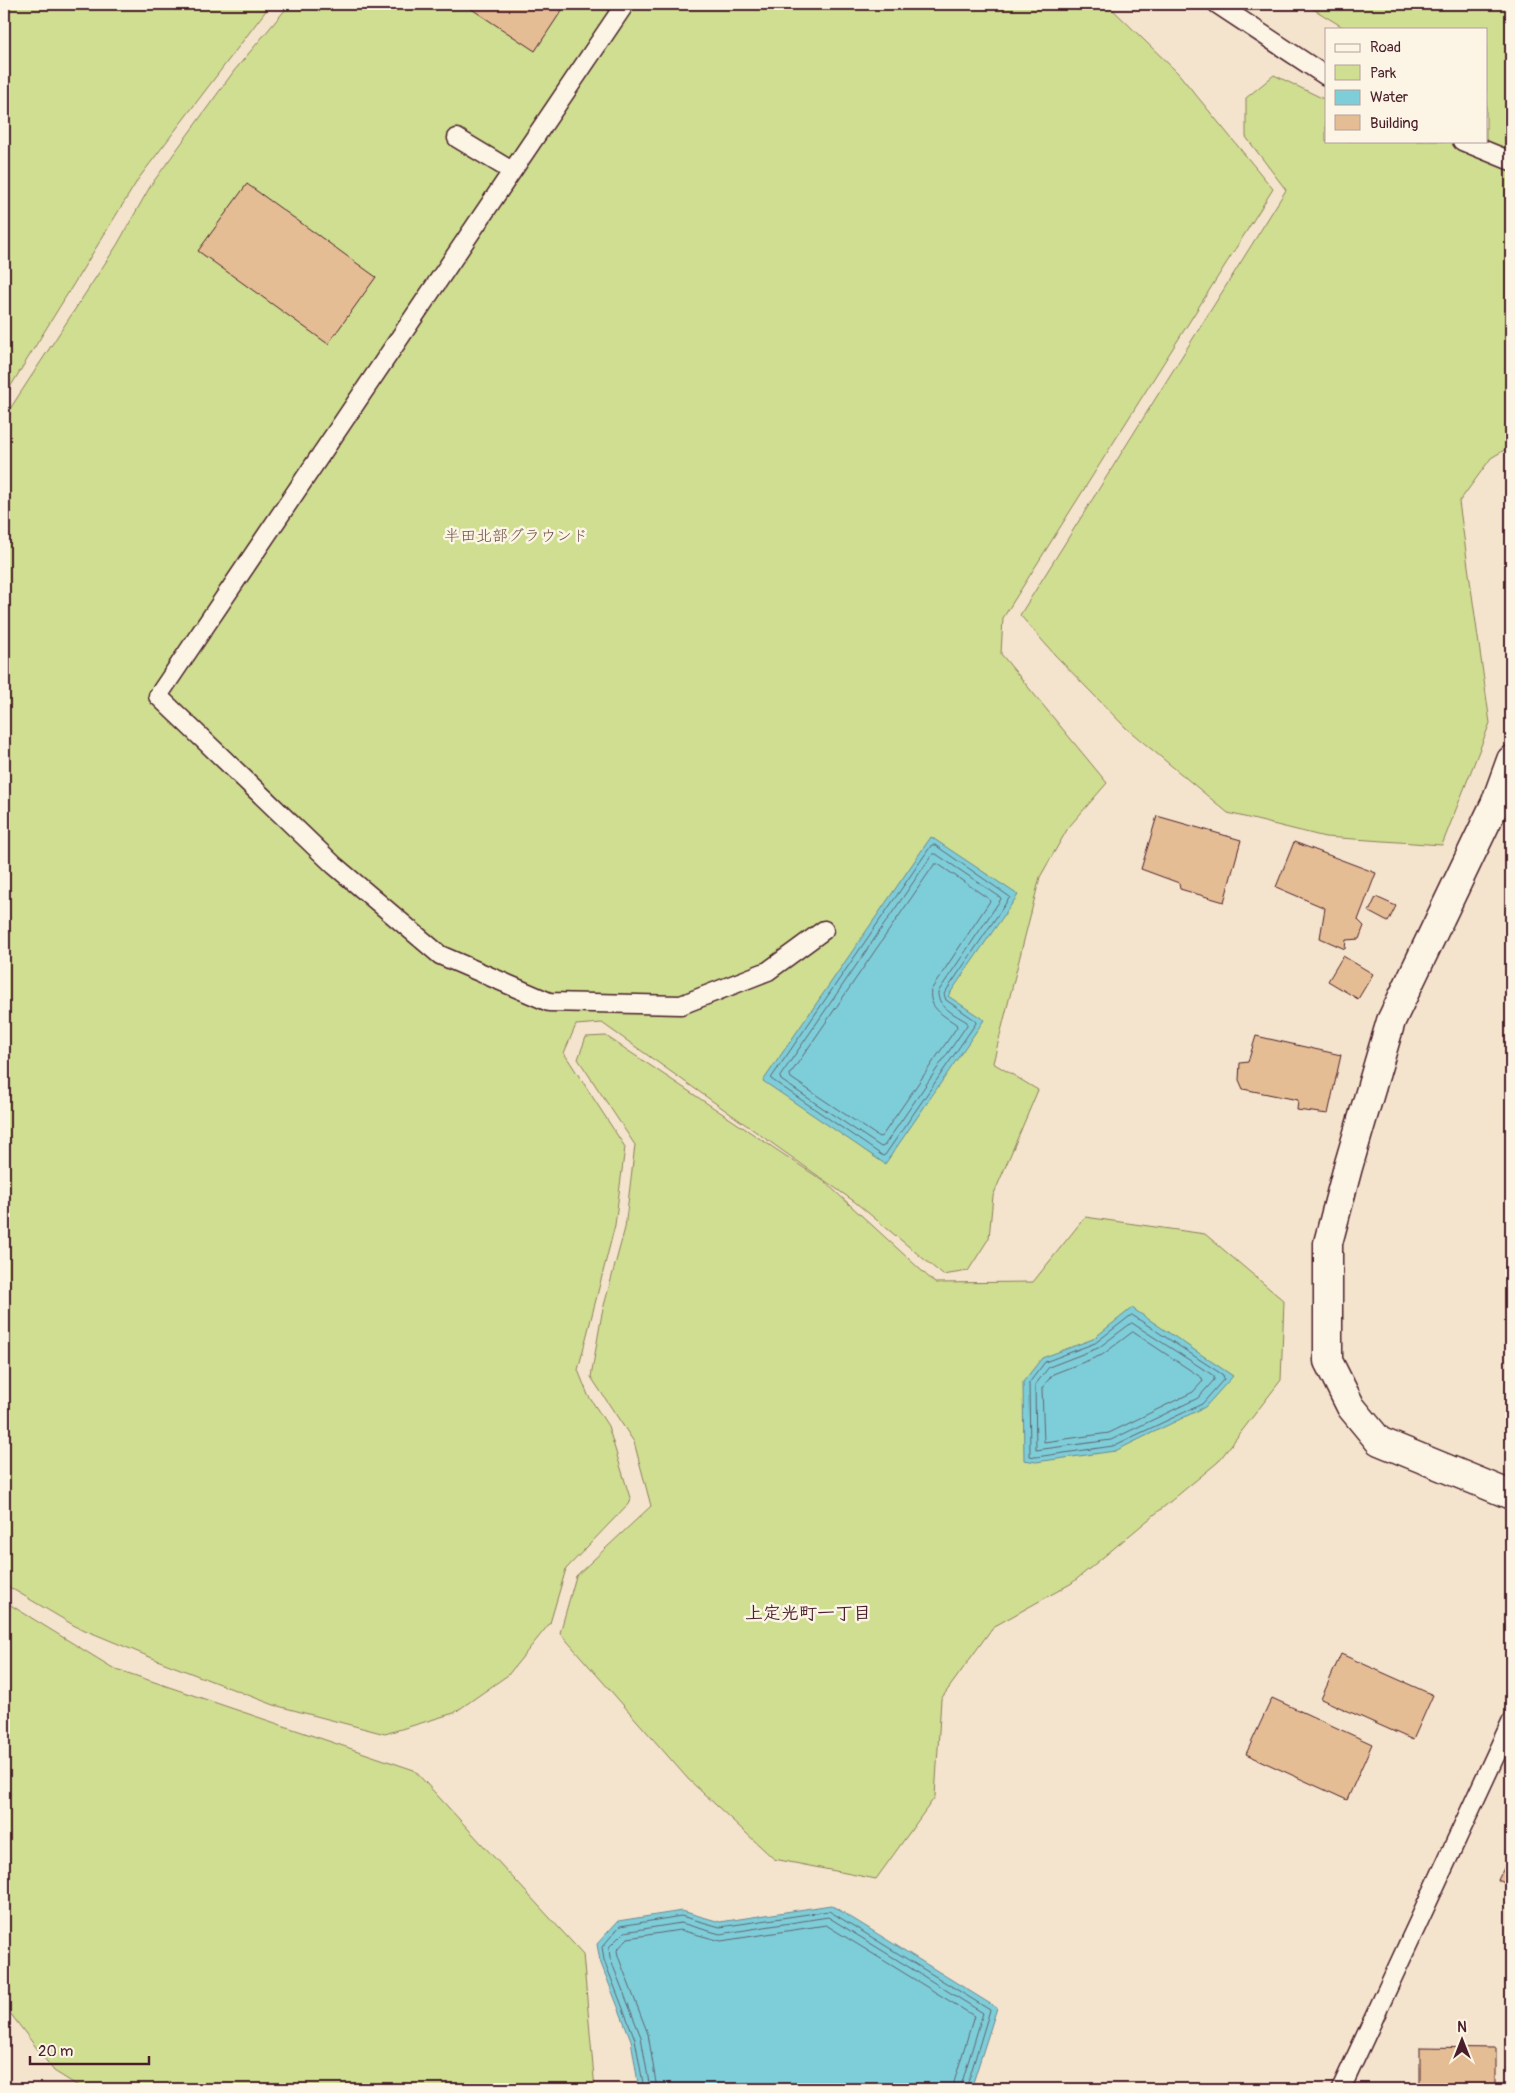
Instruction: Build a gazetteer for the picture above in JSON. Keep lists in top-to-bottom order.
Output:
{
  "districts": ["上定光町一丁目"],
  "parks": ["半田北部グラウンド"],
  "legend": [
    "Road",
    "Park",
    "Water",
    "Building"
  ],
  "scale_bar": "20 m",
  "north": "top"
}
